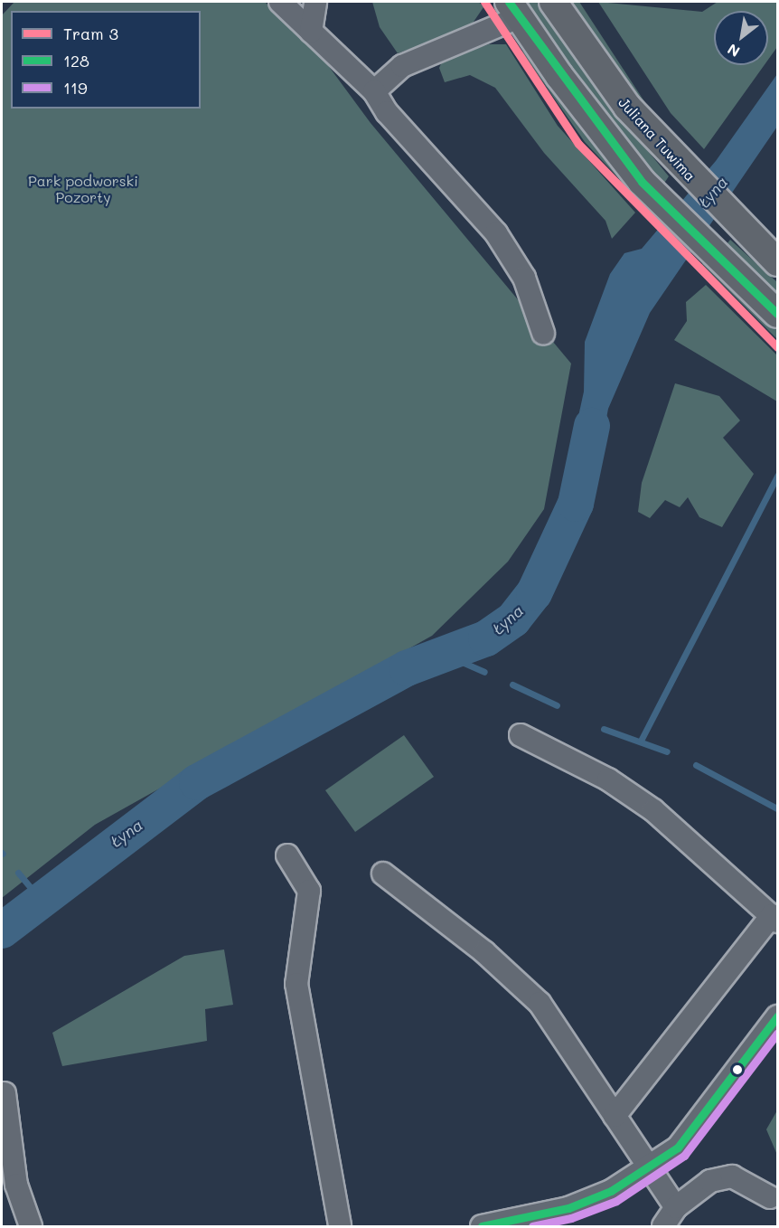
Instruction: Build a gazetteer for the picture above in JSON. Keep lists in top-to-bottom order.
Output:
{
  "streets": {
    "main road": ["Juliana Tuwima"]
  },
  "water": ["Łyna"],
  "parks": ["Park podworski Pozorty"],
  "lines": ["tram line 3", "transit line 128", "transit line 119"],
  "legend": ["Tram 3", "128", "119"],
  "north": "bottom left"
}
